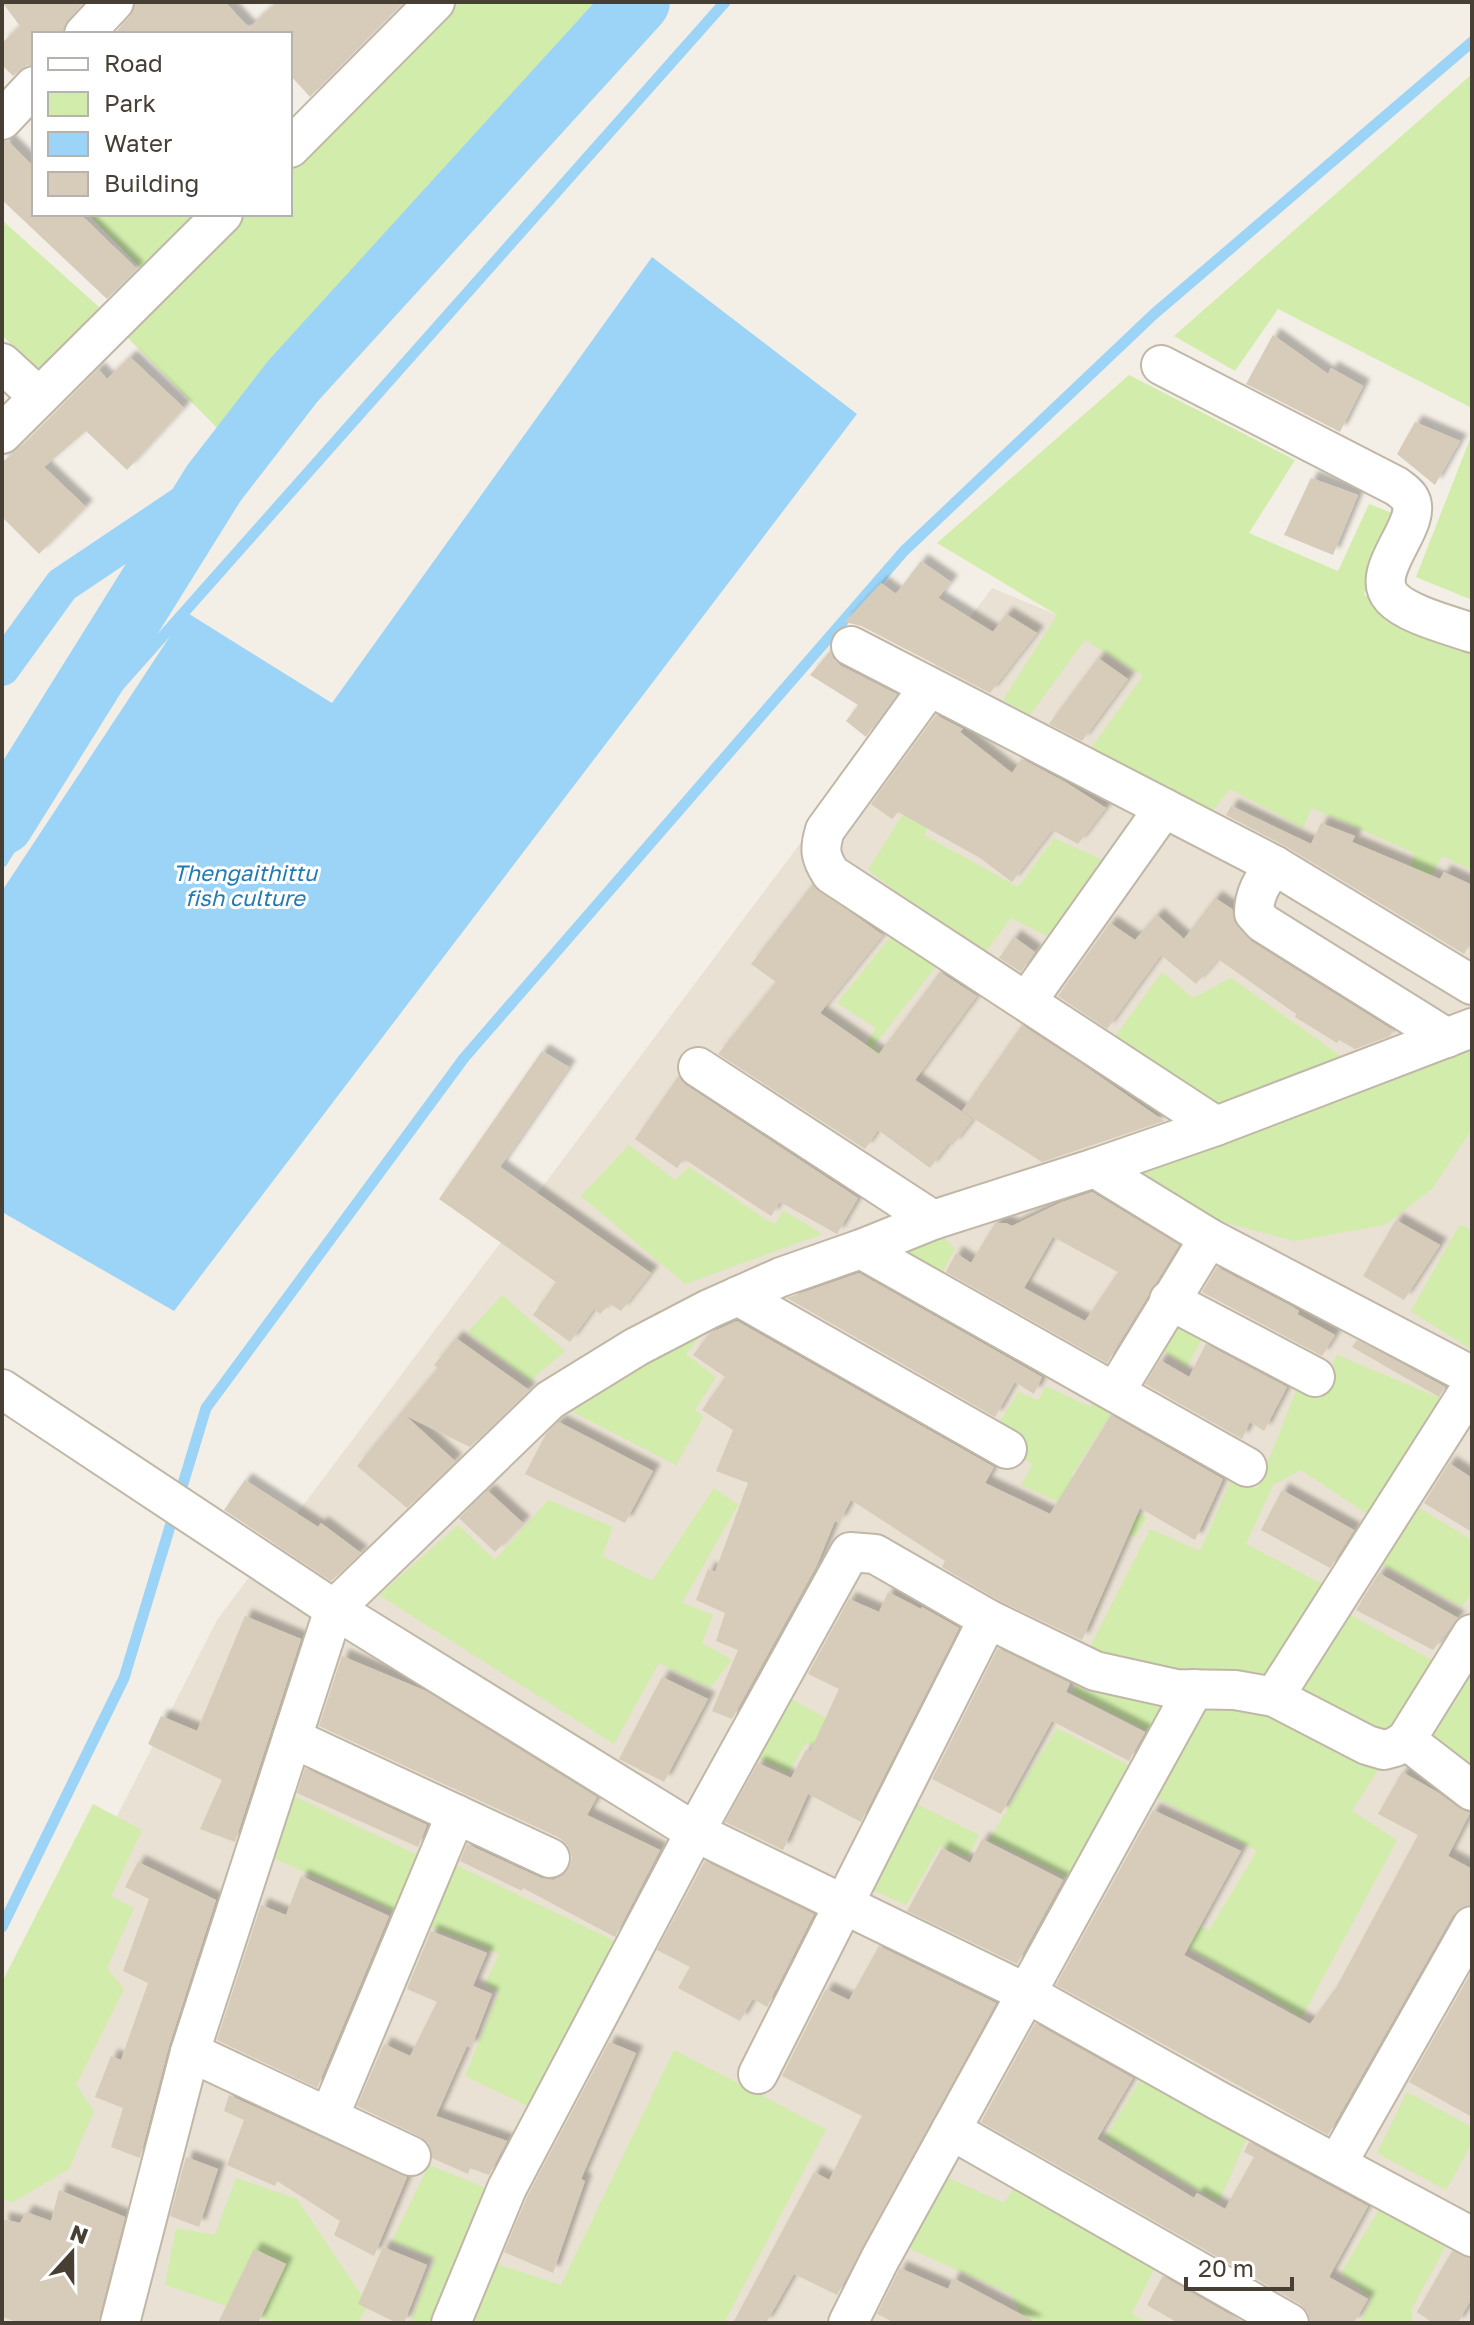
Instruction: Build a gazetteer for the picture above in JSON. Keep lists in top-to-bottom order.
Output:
{
  "water": ["Thengaithittu fish culture"],
  "legend": [
    "Road",
    "Park",
    "Water",
    "Building"
  ],
  "scale_bar": "20 m",
  "north": "top"
}
